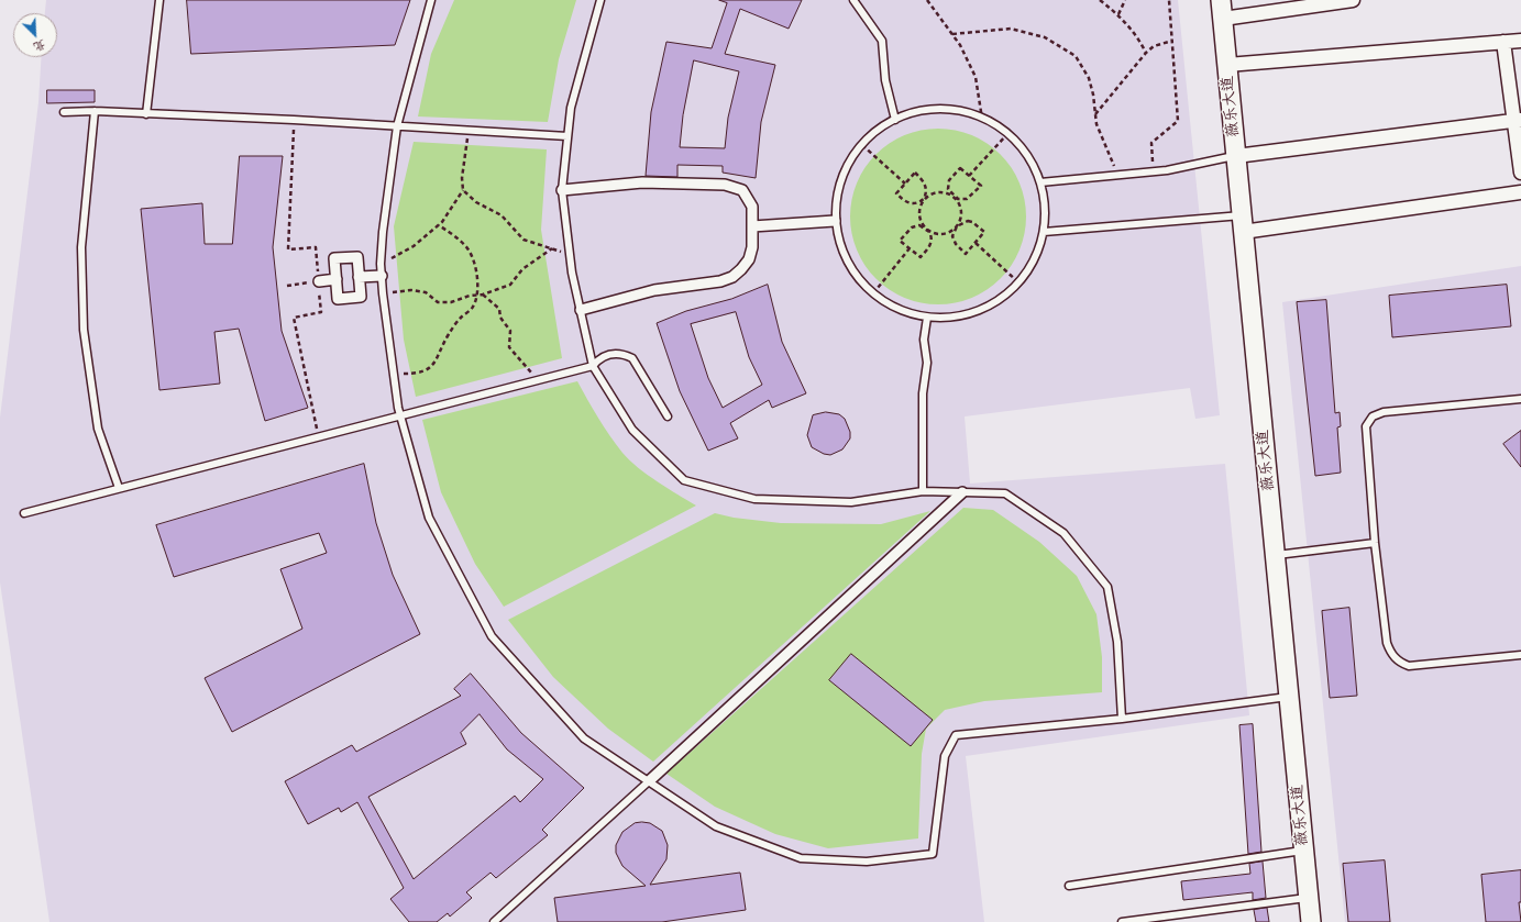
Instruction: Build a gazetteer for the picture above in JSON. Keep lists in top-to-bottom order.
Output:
{
  "streets": {
    "main road": ["薇乐大道"]
  },
  "north": "bottom right"
}
